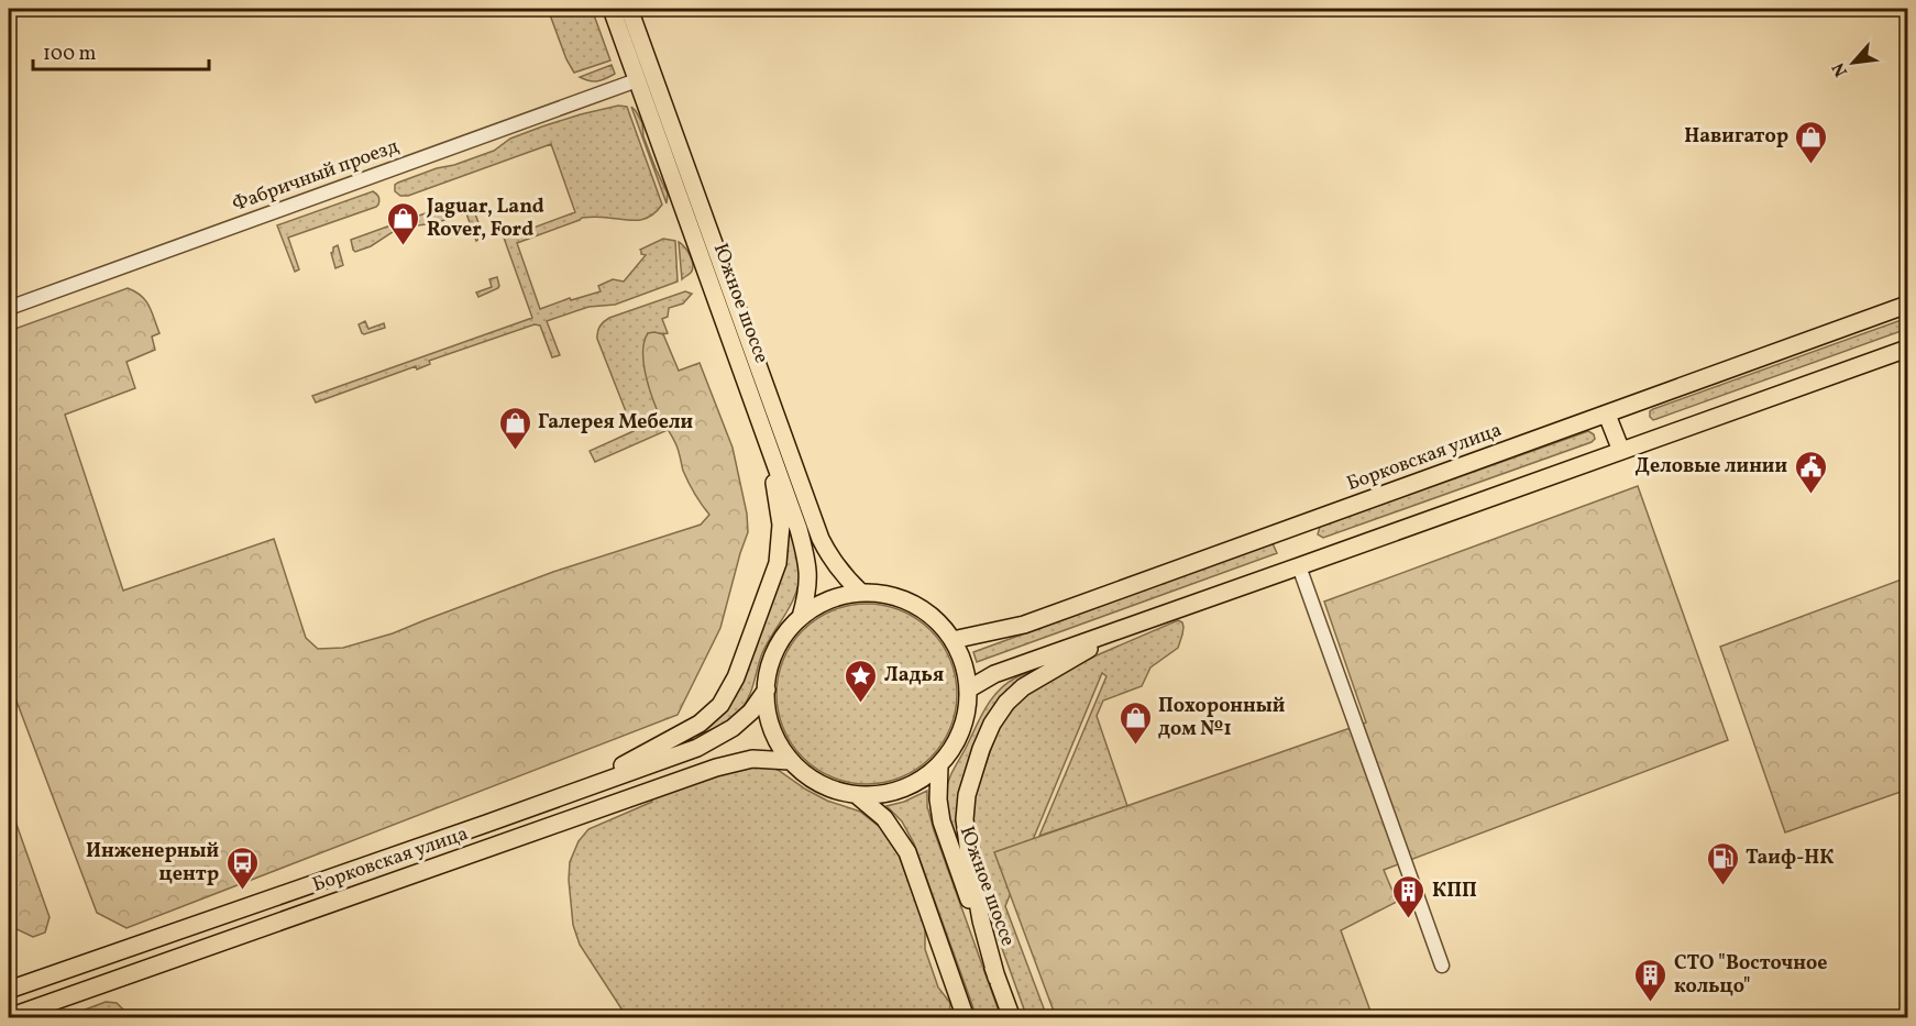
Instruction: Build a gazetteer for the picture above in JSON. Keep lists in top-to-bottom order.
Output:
{
  "streets": {
    "main road": ["Южное шоссе", "Борковская улица"],
    "street": ["Фабричный проезд"]
  },
  "crossings": [
    ["Фабричный проезд", "Южное шоссе"],
    ["Южное шоссе", "Борковская улица"]
  ],
  "places": {
    "shop": [
      "Навигатор",
      "Jaguar, Land Rover, Ford",
      "Галерея Мебели",
      "Похоронный дом №1"
    ],
    "public building": ["Деловые линии"],
    "place": ["Ладья"],
    "fuel station": ["Таиф-НК"],
    "bus stop": ["Инженерный центр"],
    "building": ["КПП", "СТО \"Восточное кольцо\""]
  },
  "scale_bar": "100 m",
  "north": "bottom left"
}
